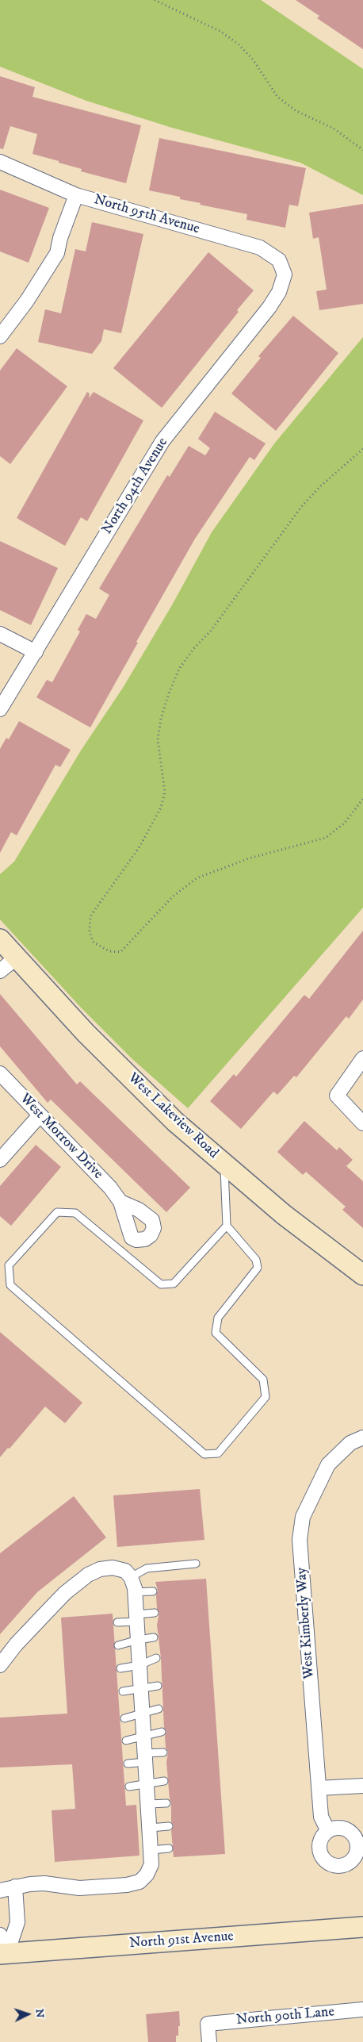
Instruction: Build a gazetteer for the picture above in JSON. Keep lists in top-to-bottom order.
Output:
{
  "streets": {
    "street": [
      "North 95th Avenue",
      "North 94th Avenue",
      "West Lakeview Road",
      "West Morrow Drive",
      "West Kimberly Way",
      "North 91st Avenue",
      "North 90th Lane"
    ]
  },
  "crossings": [
    ["North 95th Avenue", "North 94th Avenue"]
  ],
  "north": "right"
}
